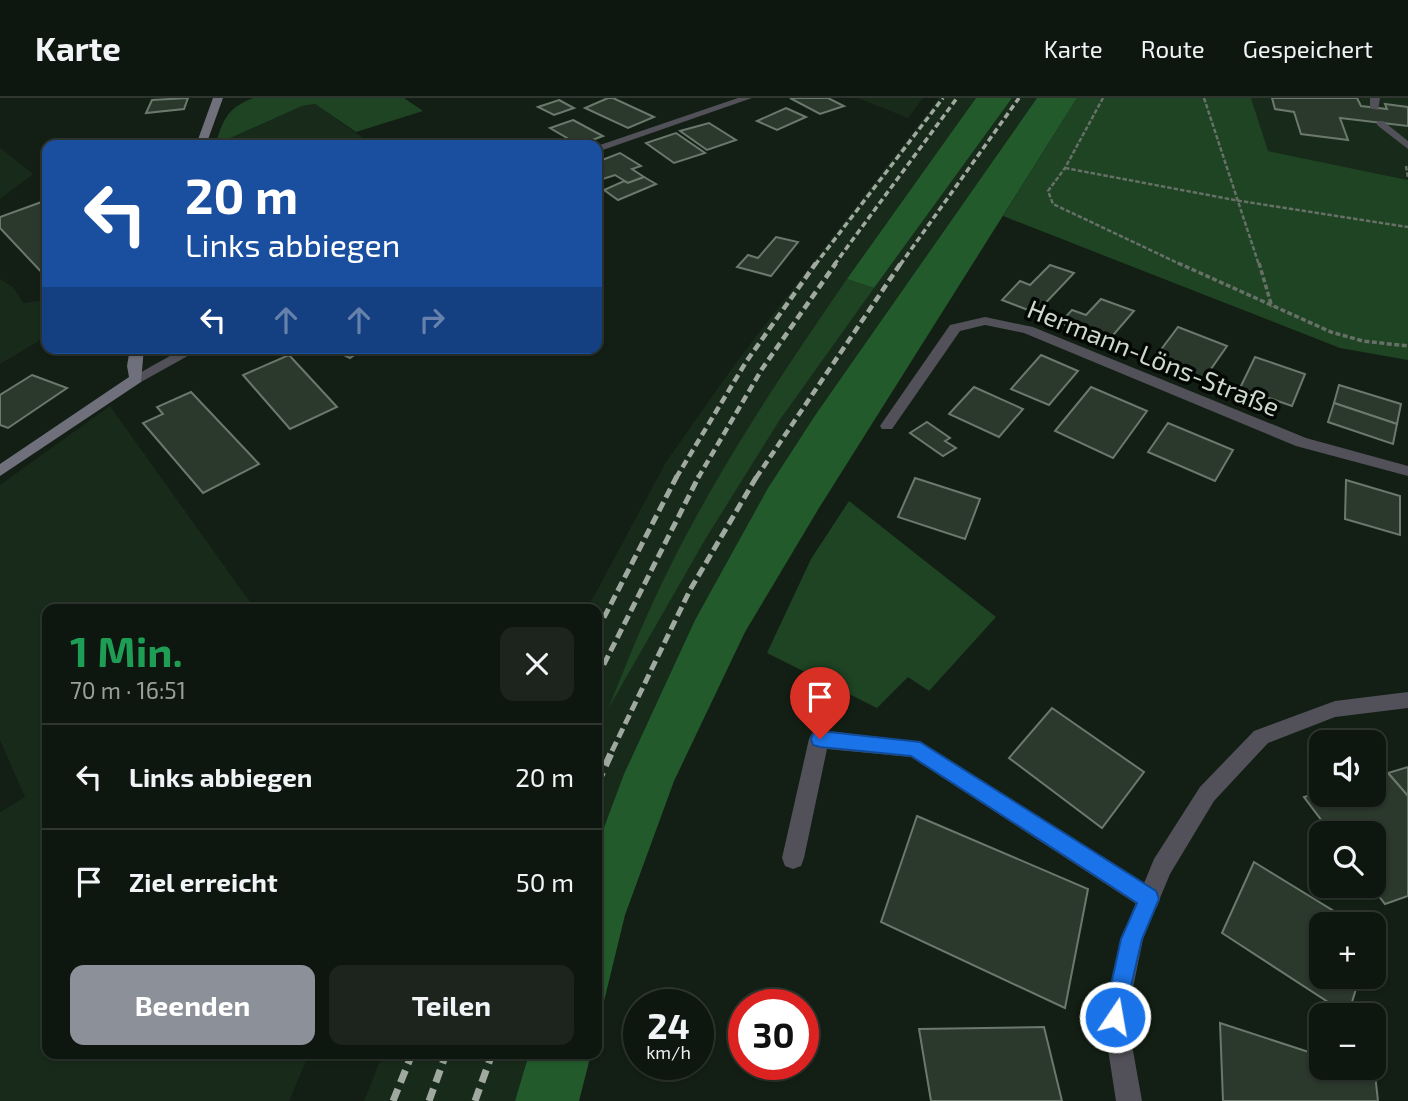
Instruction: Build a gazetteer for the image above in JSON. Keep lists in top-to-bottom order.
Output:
{
  "streets": {
    "street": ["Hermann-Löns-Straße"]
  },
  "page": {
    "header": "Karte",
    "nav": ["Karte", "Route", "Gespeichert"],
    "turn": ["20 m", "Links abbiegen"],
    "heading": ["1 Min.", "70 m · 16:51"],
    "list": [
      {
        "name": "Links abbiegen",
        "value": "20 m"
      },
      {
        "name": "Ziel erreicht",
        "value": "50 m"
      }
    ],
    "map_buttons": ["+", "−"],
    "buttons": ["Beenden", "Teilen"],
    "speed": "24 km/h",
    "limit": "30"
  }
}
